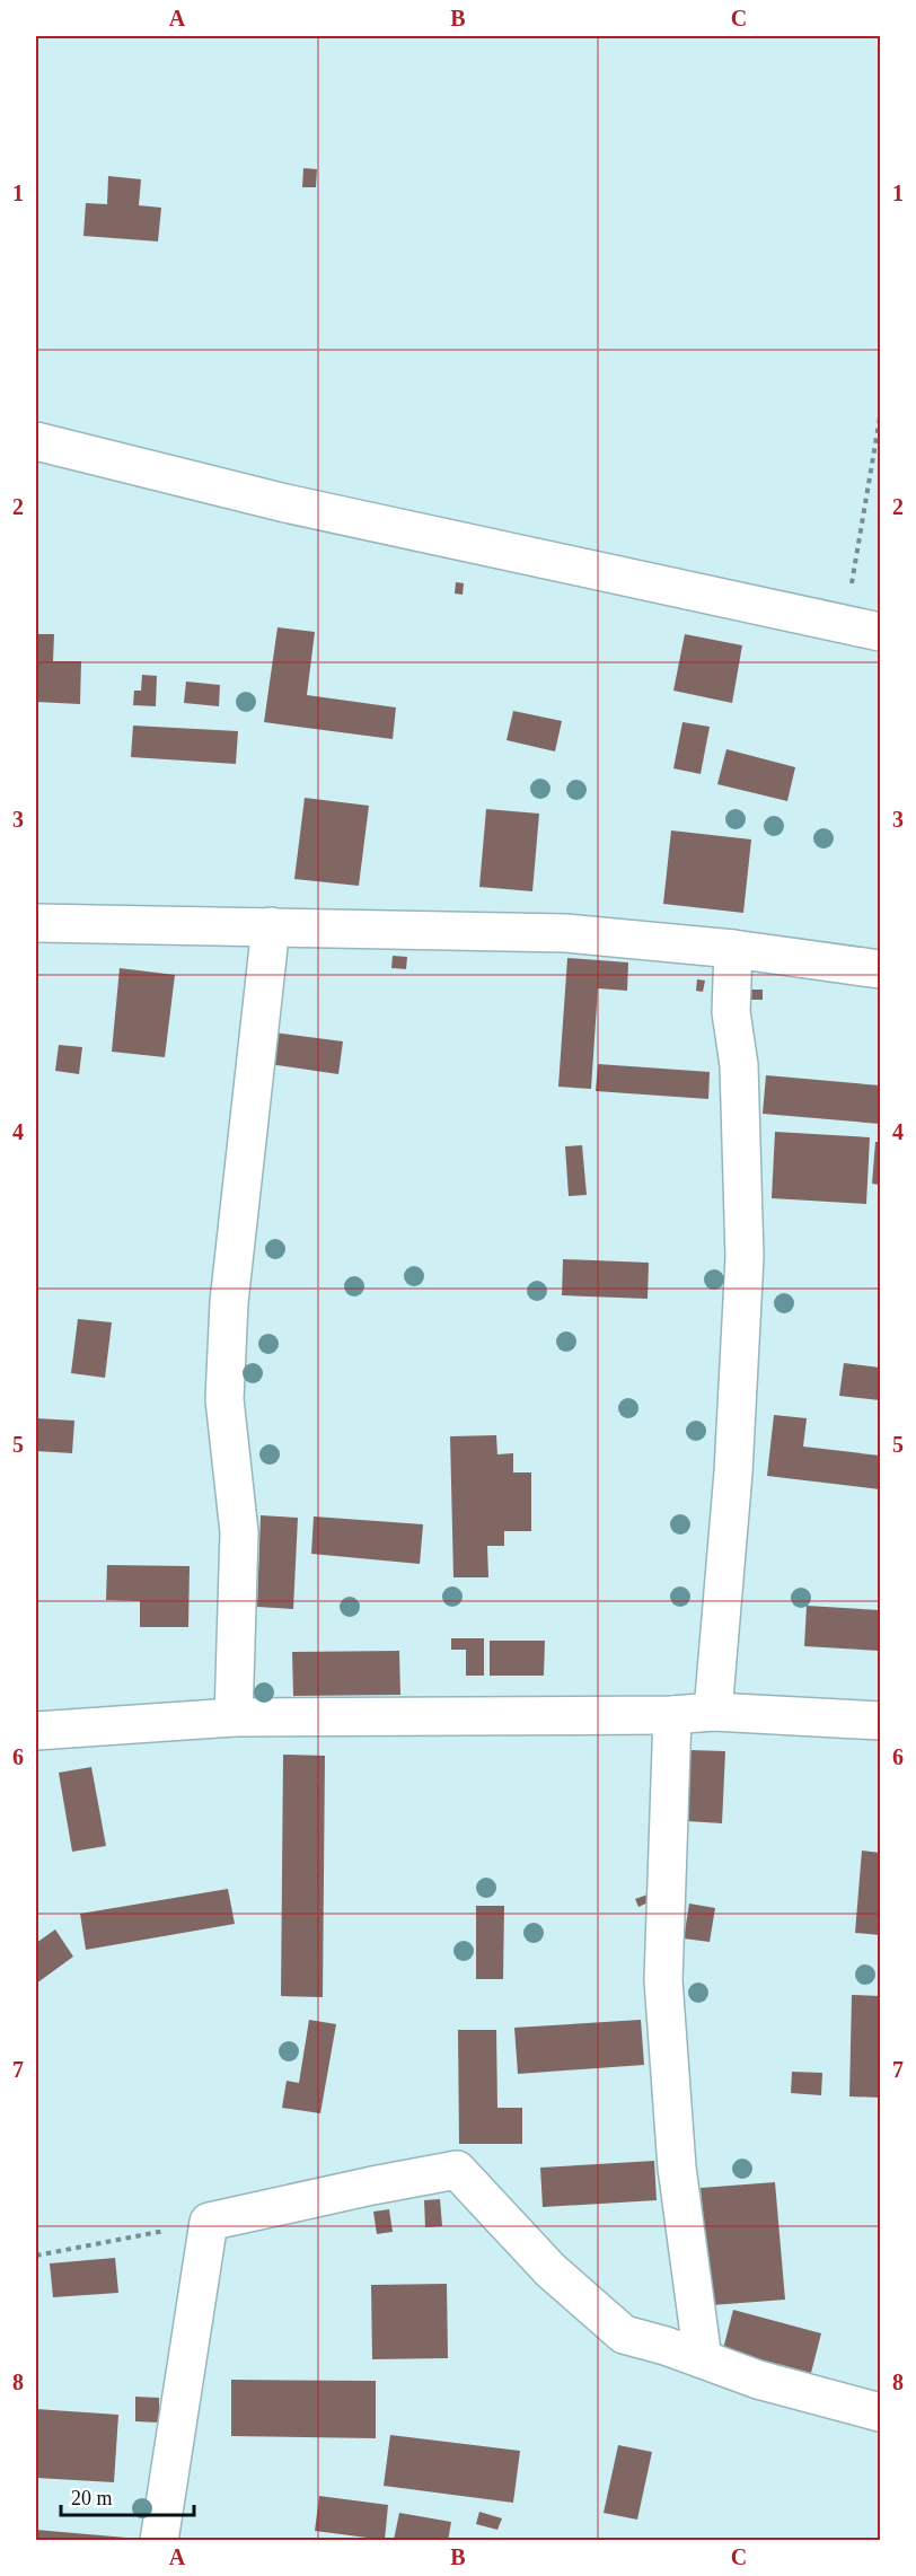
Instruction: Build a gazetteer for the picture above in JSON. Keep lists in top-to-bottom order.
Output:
{
  "scale_bar": "20 m",
  "grid": {
    "columns": ["A", "B", "C"],
    "rows": [
      "1",
      "2",
      "3",
      "4",
      "5",
      "6",
      "7",
      "8"
    ]
  }
}
